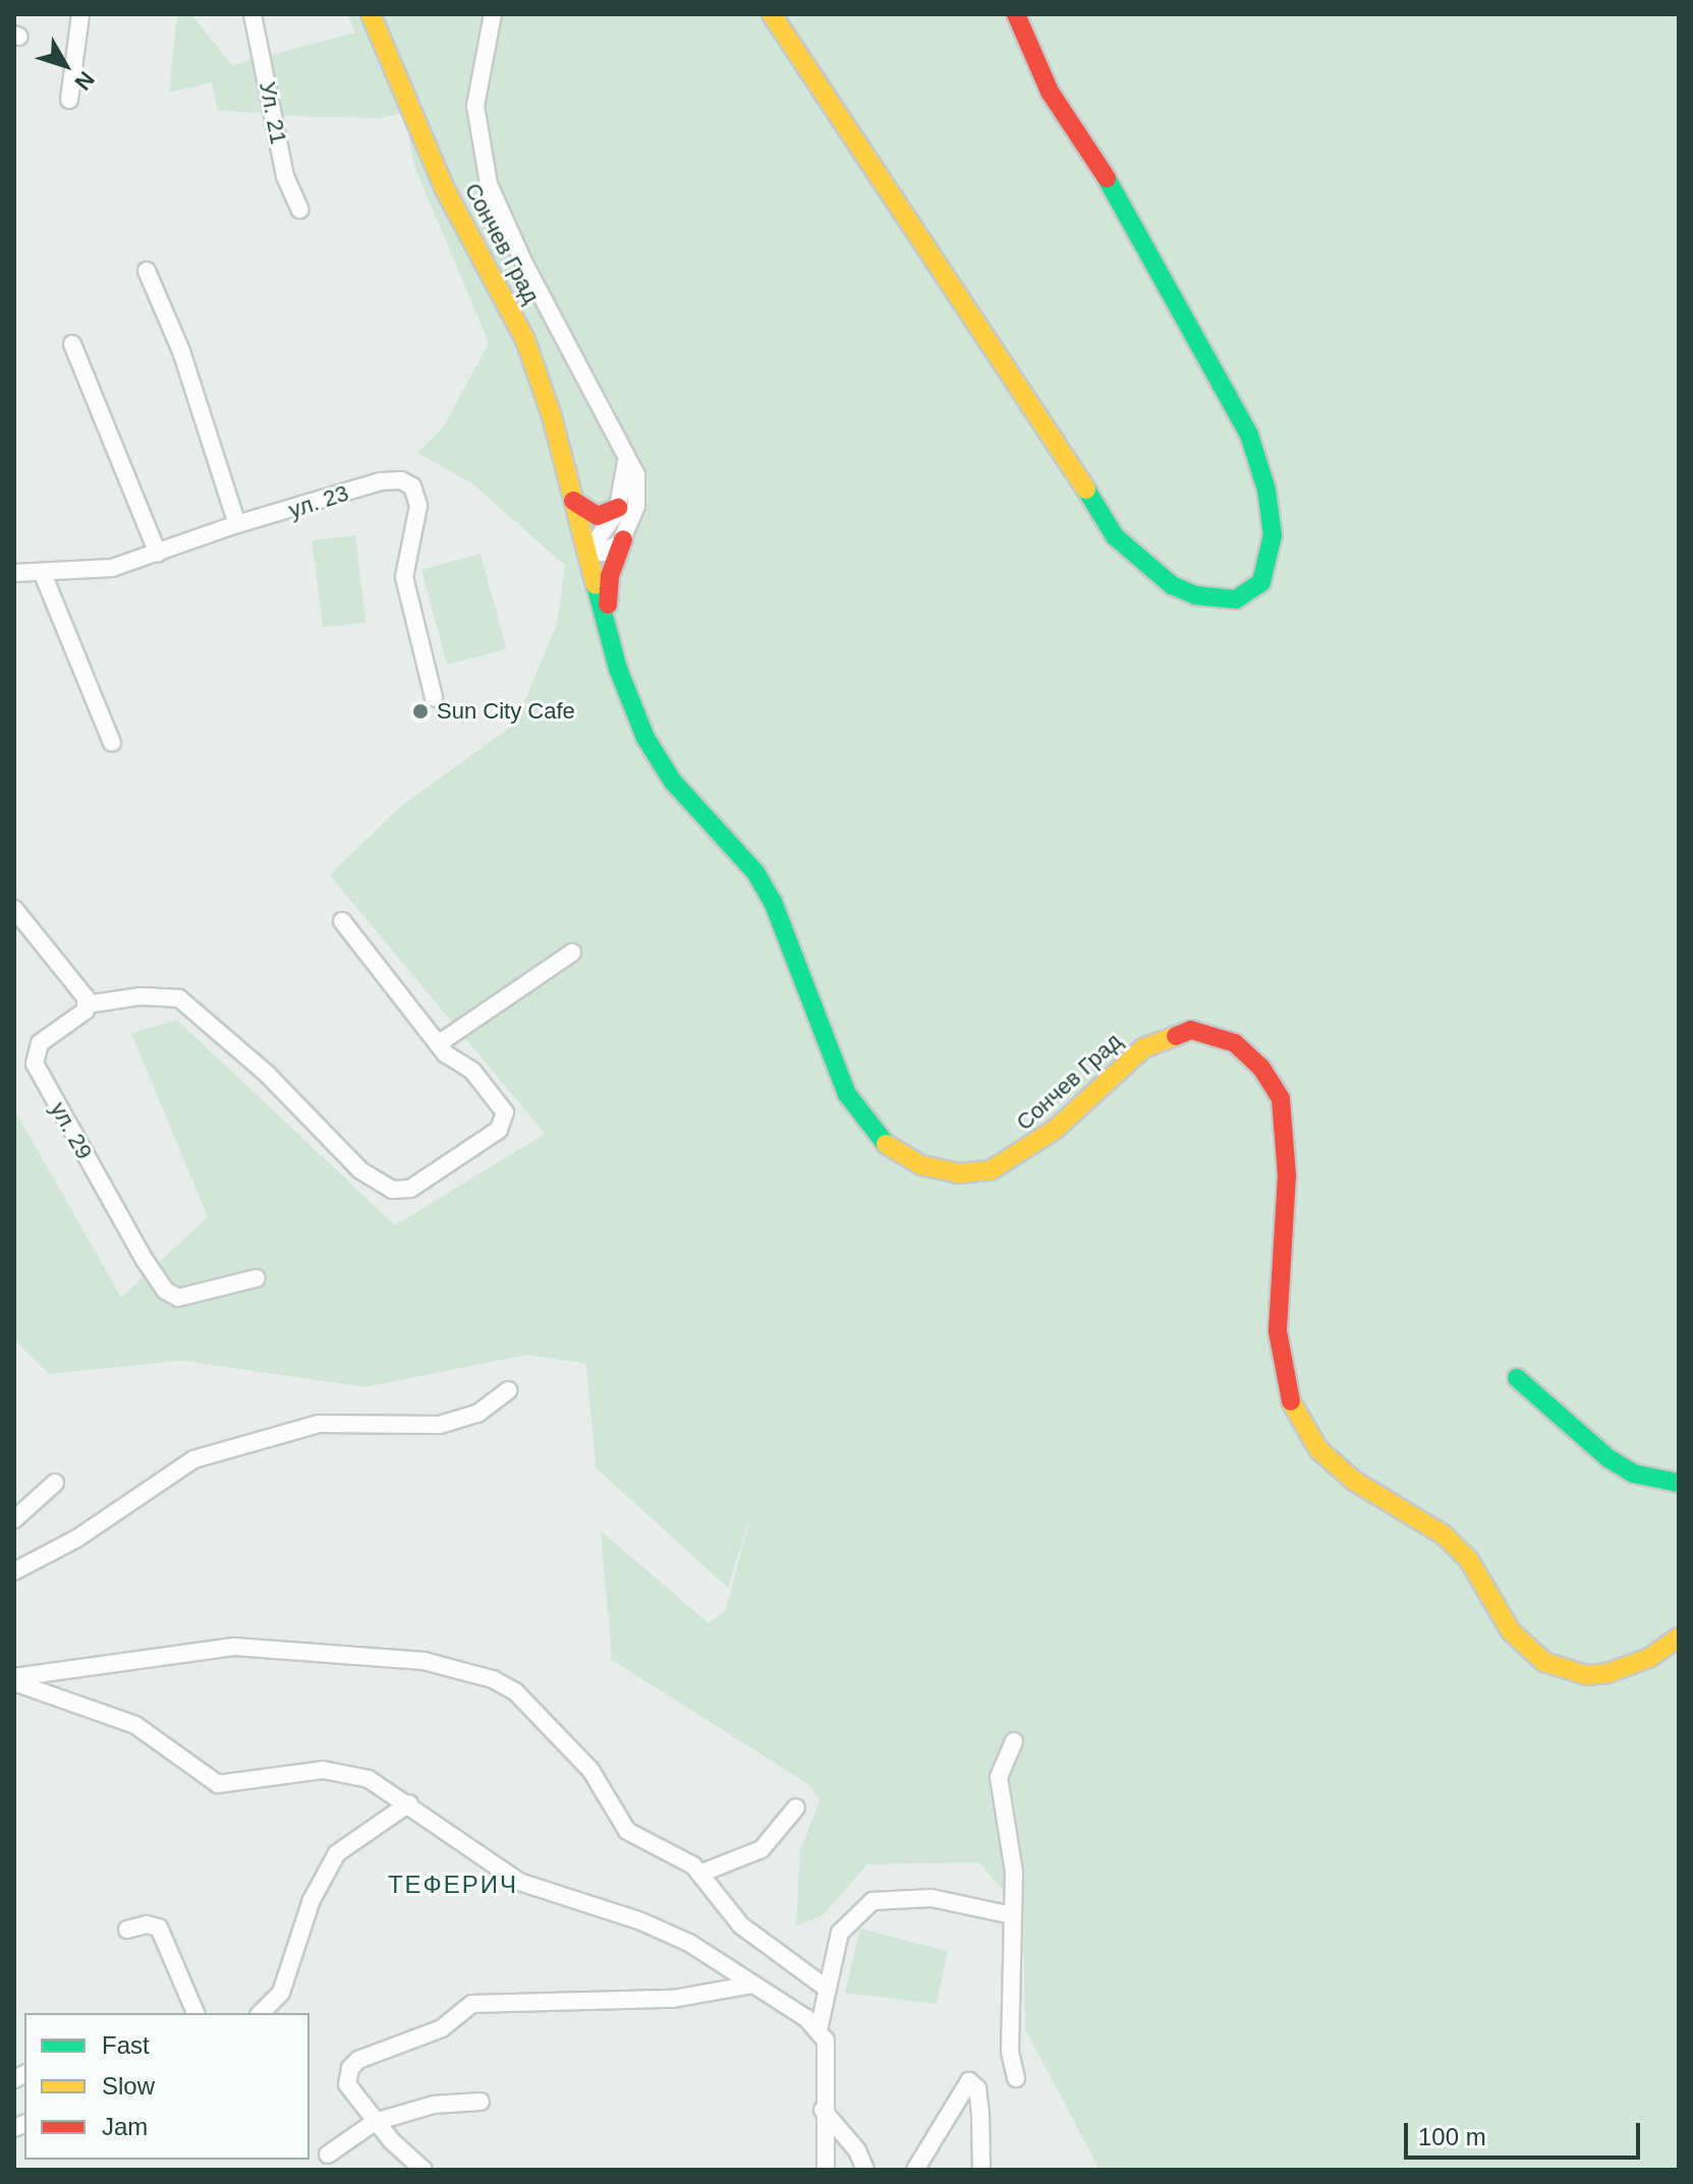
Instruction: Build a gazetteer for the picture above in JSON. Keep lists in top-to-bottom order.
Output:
{
  "streets": {
    "main road": ["Сончев Град"],
    "street": ["Ул. 21", "ул. 23", "ул. 29"]
  },
  "districts": ["ТЕФЕРИЧ"],
  "places": ["Sun City Cafe"],
  "legend": ["Fast", "Slow", "Jam"],
  "scale_bar": "100 m",
  "north": "bottom right"
}
